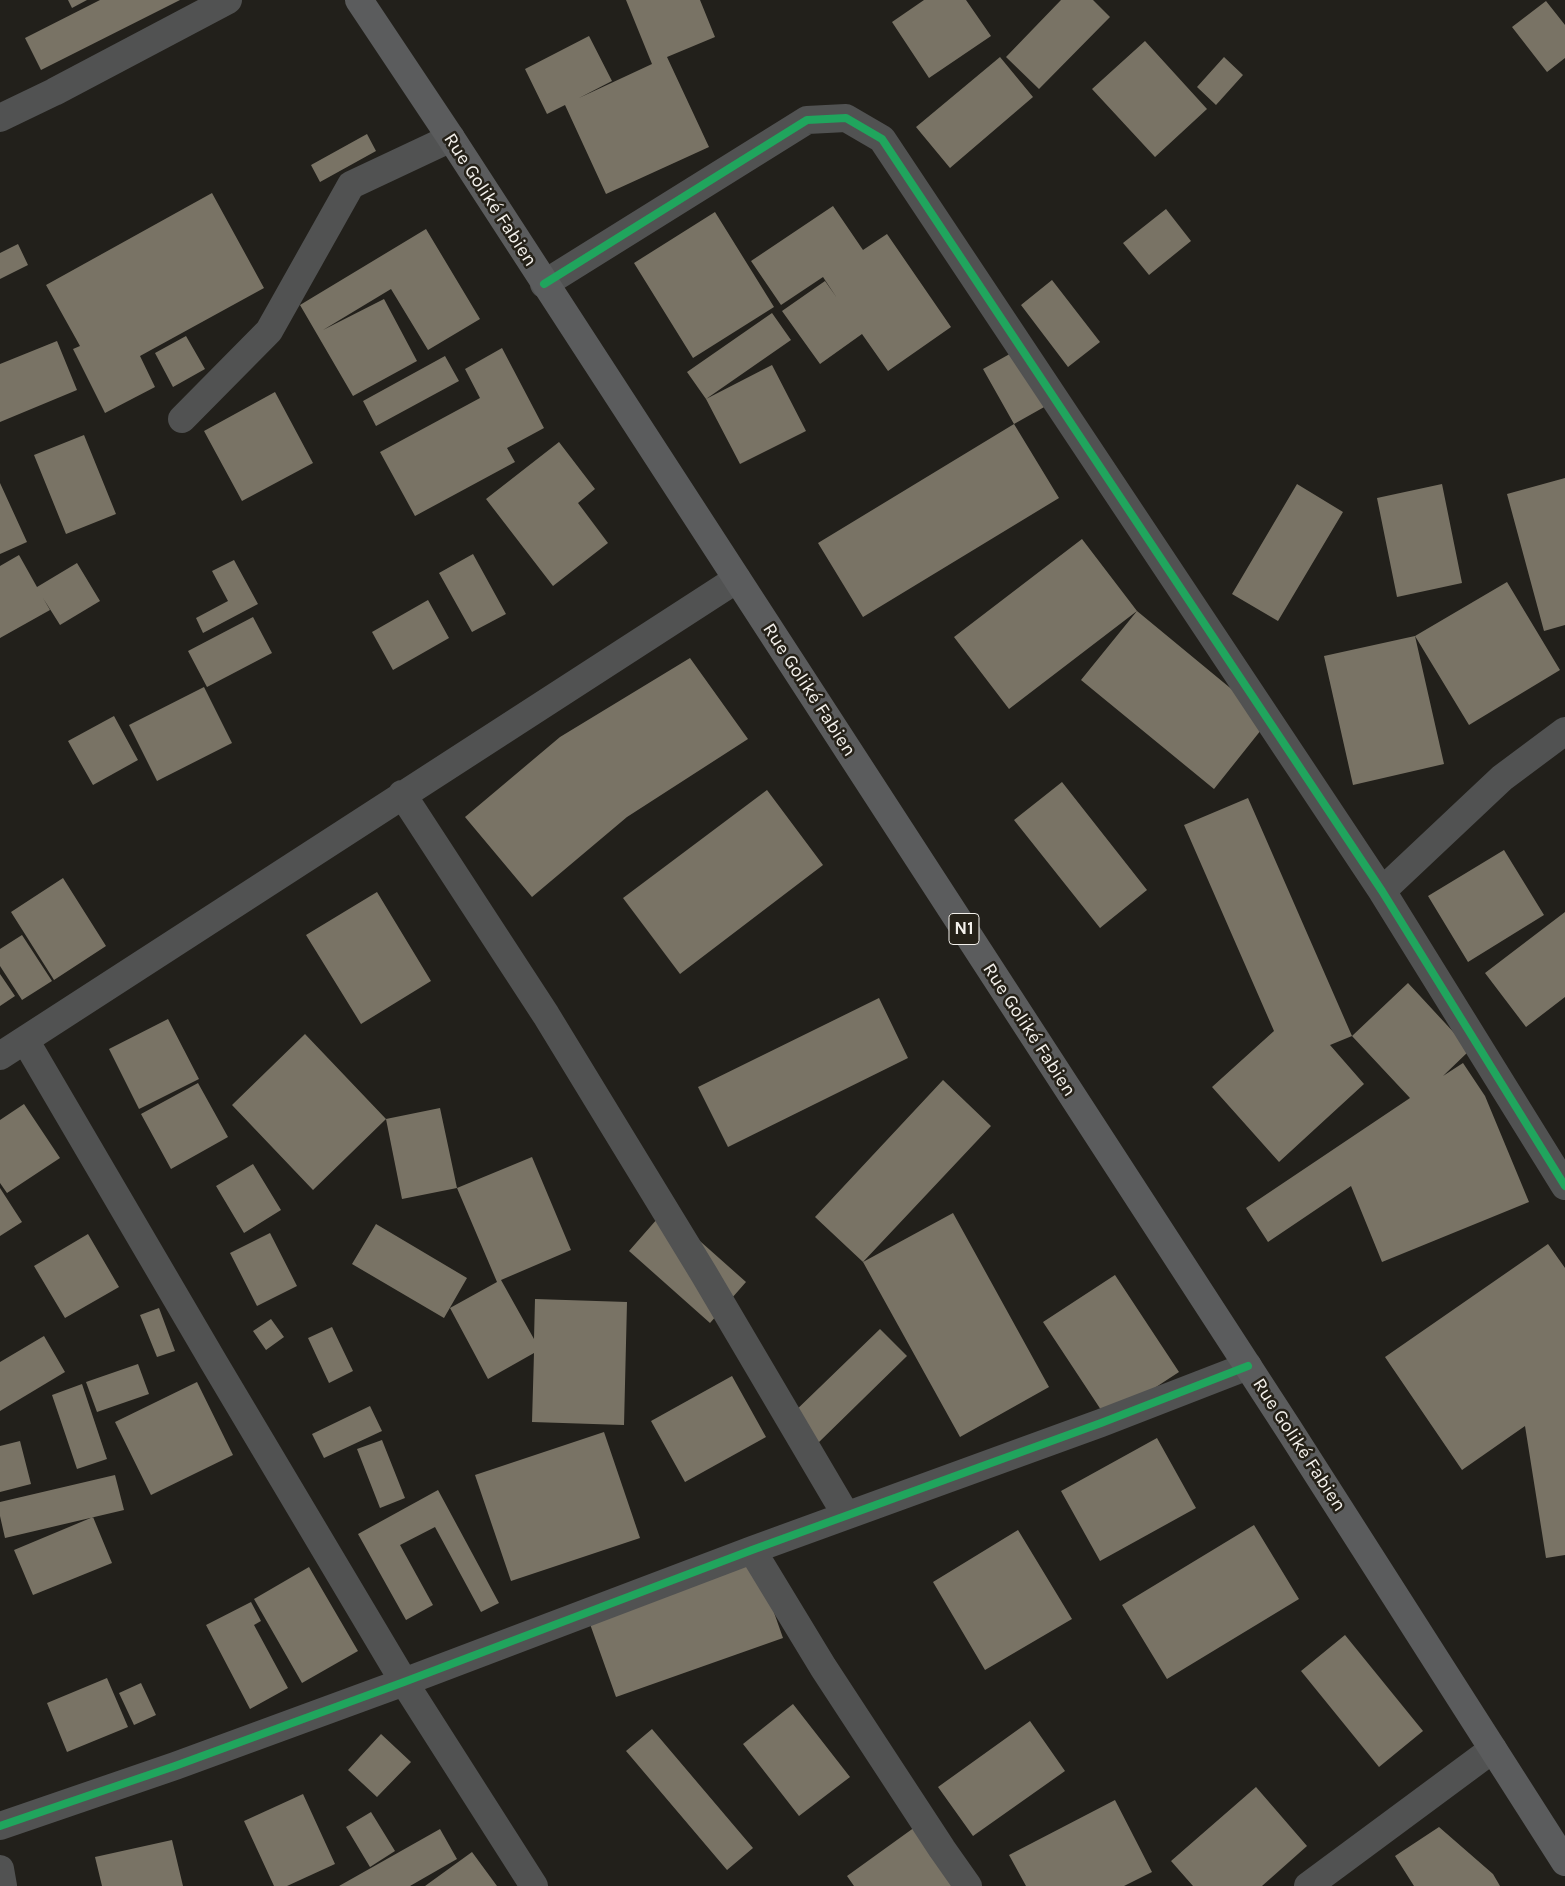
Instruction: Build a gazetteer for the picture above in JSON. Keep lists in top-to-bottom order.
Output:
{
  "streets": {
    "highway": ["Rue Goliké Fabien", "N1"]
  }
}
